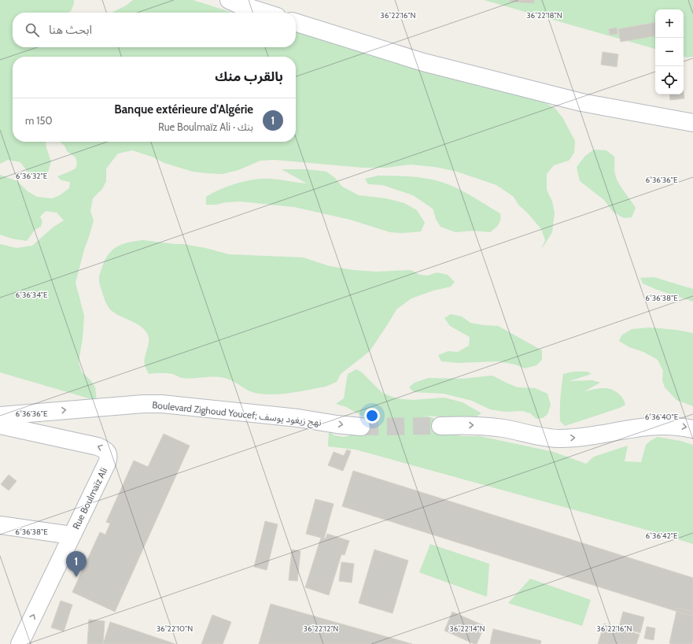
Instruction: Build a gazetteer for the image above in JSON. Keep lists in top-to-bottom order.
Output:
{
  "streets": {
    "street": ["Boulevard Zighoud Youcef; نهج زيغود يوسف", "Rue Boulmaïz Ali"]
  },
  "one_way": ["Boulevard Zighoud Youcef; نهج زيغود يوسف"],
  "page": {
    "map_buttons": ["+", "−"],
    "search": "ابحث هنا",
    "heading": "بالقرب منك",
    "list": [
      {
        "mark": "1",
        "name": "Banque extérieure d'Algérie",
        "note": "بنك · Rue Boulmaïz Ali",
        "value": "150 m"
      }
    ],
    "pins": "1"
  },
  "coordinates": [
    "36°22'16\"N",
    "36°22'18\"N",
    "6°36'32\"E",
    "6°36'36\"E",
    "6°36'34\"E",
    "6°36'38\"E",
    "6°36'40\"E",
    "6°36'42\"E",
    "36°22'10\"N",
    "36°22'12\"N",
    "36°22'14\"N"
  ]
}
